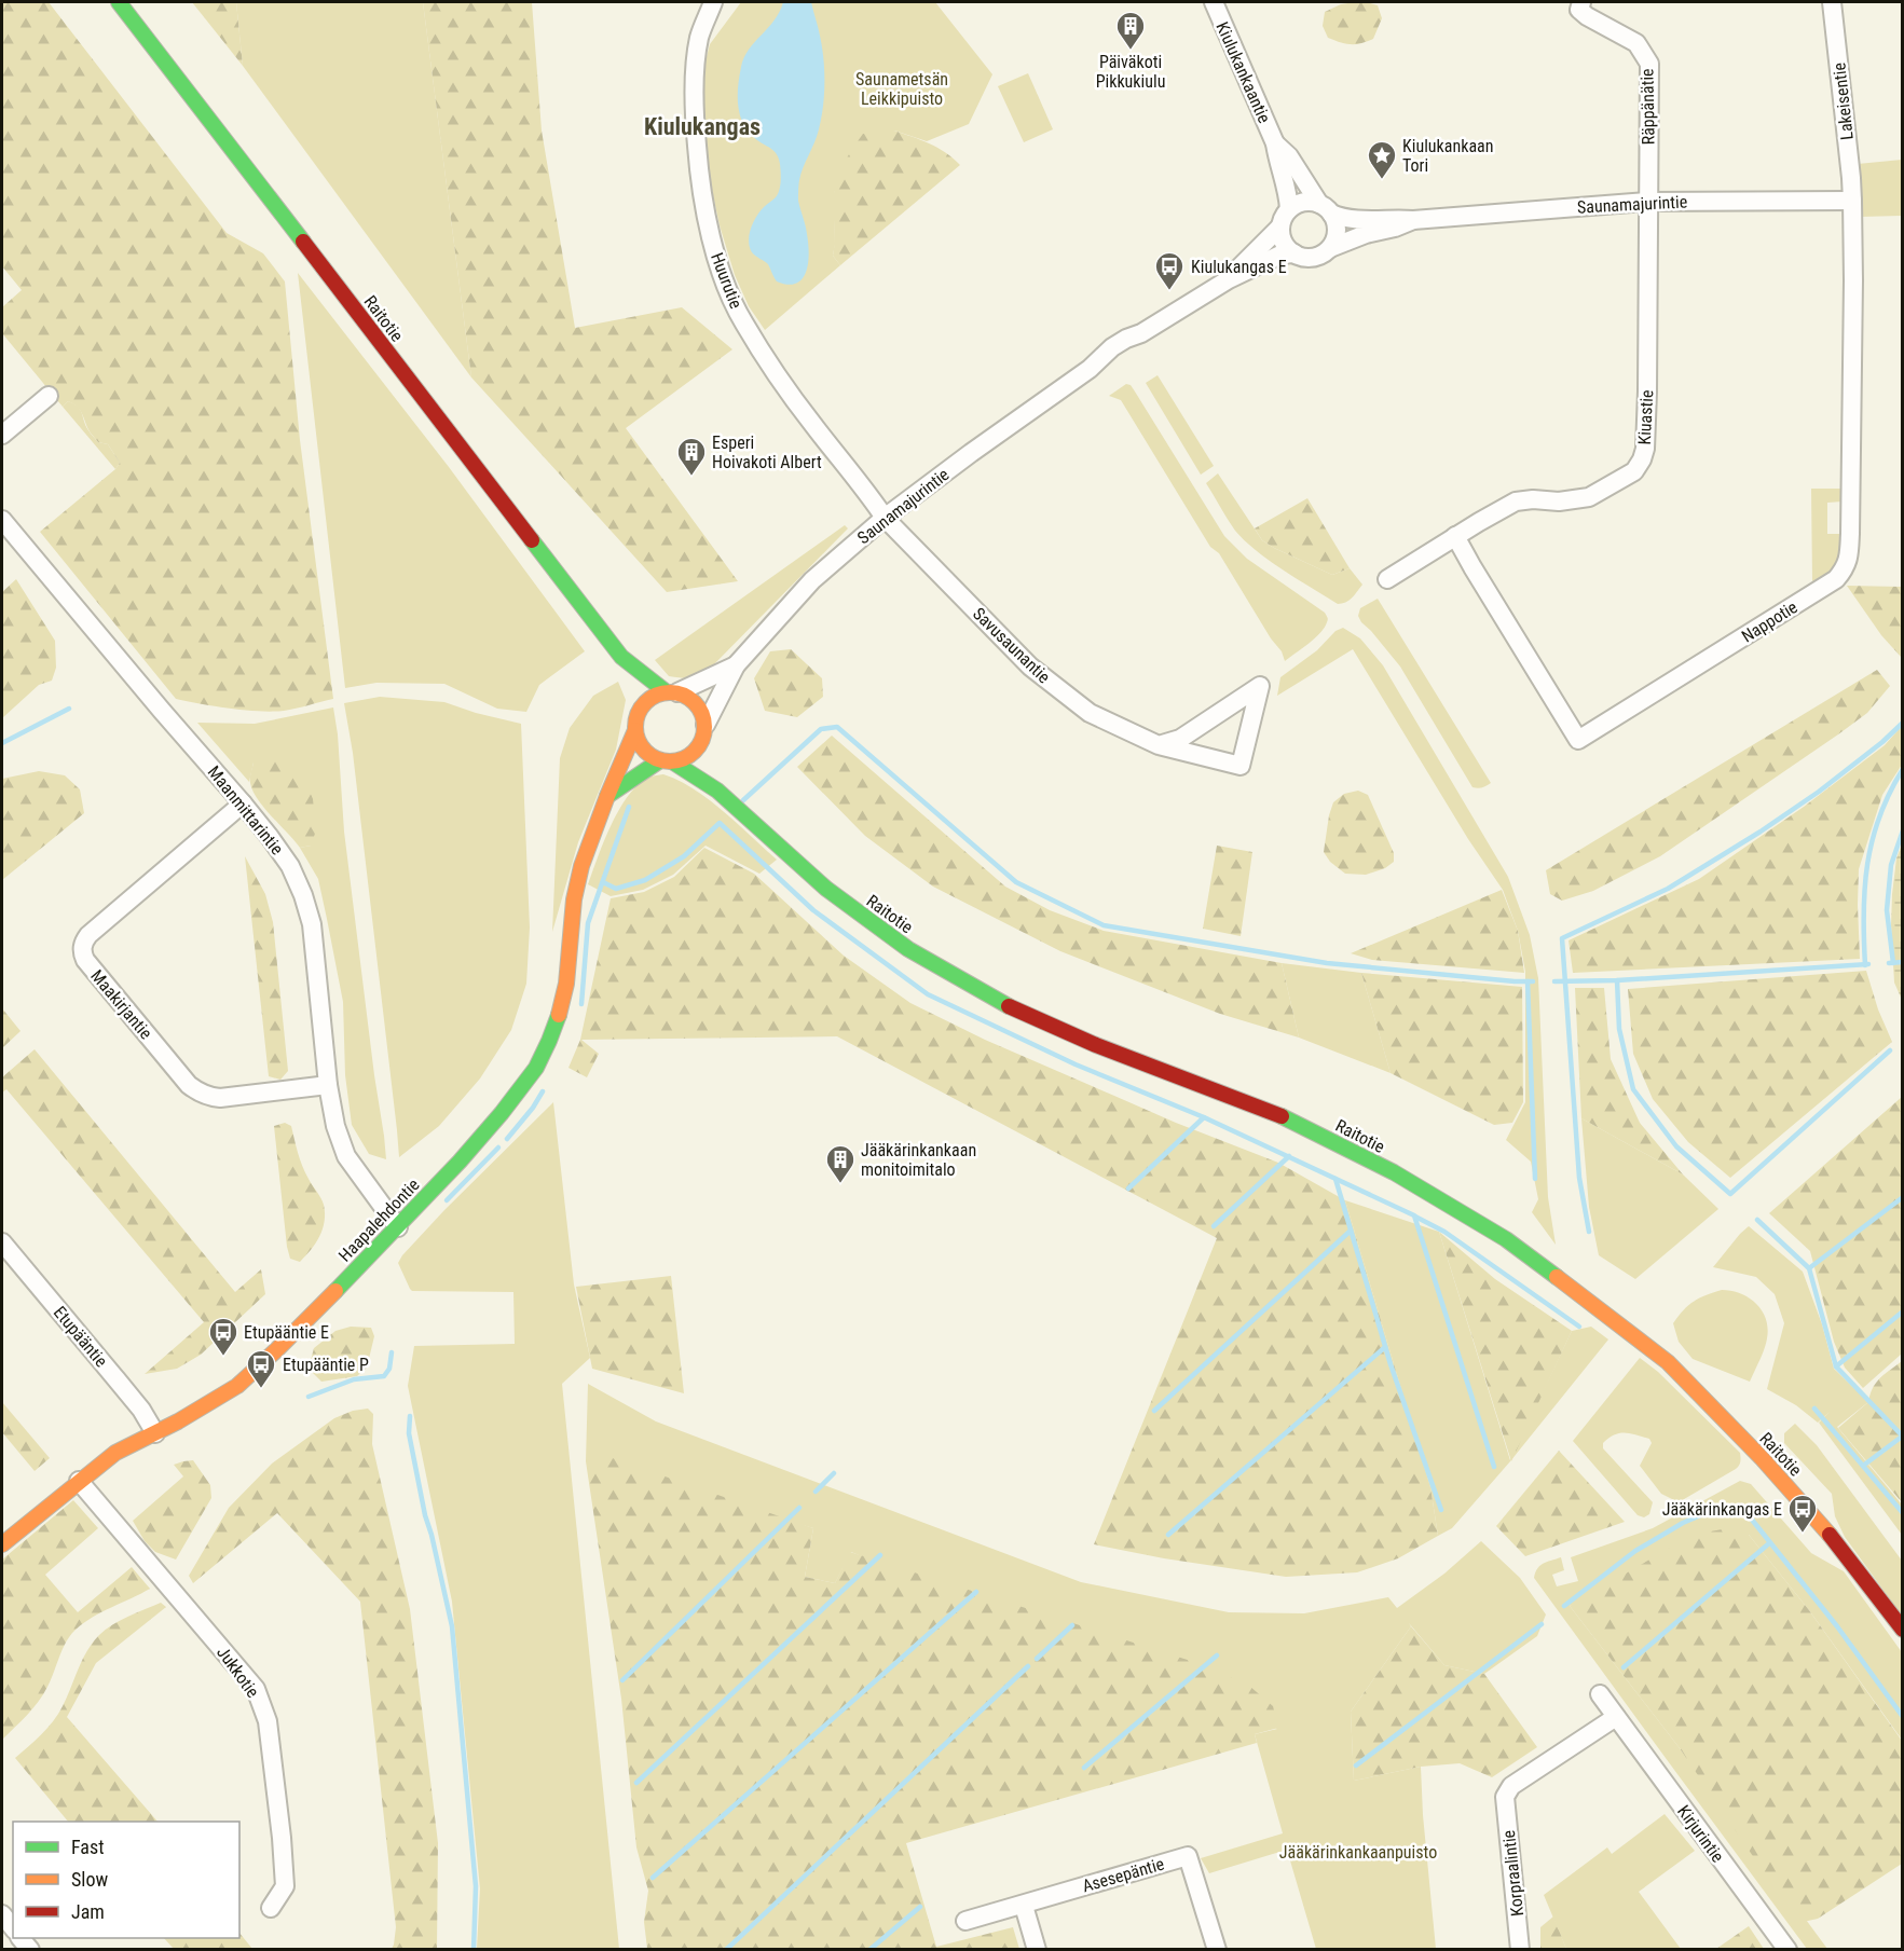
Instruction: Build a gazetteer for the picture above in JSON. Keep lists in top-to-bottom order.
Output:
{
  "streets": {
    "main road": ["Raitotie", "Haapalehdontie"],
    "street": [
      "Kiulukankaantie",
      "Lakeisentie",
      "Räppänätie",
      "Saunamajurintie",
      "Huurutie",
      "Kiuastie",
      "Nappotie",
      "Savusaunantie",
      "Maanmittarintie",
      "Maakirjantie",
      "Etupääntie",
      "Jukkotie",
      "Kirjurintie",
      "Korpraalintie",
      "Asesepäntie"
    ]
  },
  "crossings": [
    ["Kiulukankaantie", "Saunamajurintie"],
    ["Lakeisentie", "Saunamajurintie"],
    ["Lakeisentie", "Nappotie"],
    ["Räppänätie", "Saunamajurintie"],
    ["Räppänätie", "Kiuastie"],
    ["Saunamajurintie", "Huurutie"],
    ["Saunamajurintie", "Raitotie"],
    ["Saunamajurintie", "Kiuastie"],
    ["Saunamajurintie", "Nappotie"],
    ["Saunamajurintie", "Savusaunantie"],
    ["Saunamajurintie", "Haapalehdontie"],
    ["Huurutie", "Savusaunantie"],
    ["Raitotie", "Haapalehdontie"],
    ["Kiuastie", "Nappotie"],
    ["Maanmittarintie", "Maakirjantie"],
    ["Maanmittarintie", "Haapalehdontie"],
    ["Haapalehdontie", "Etupääntie"],
    ["Haapalehdontie", "Jukkotie"],
    ["Kirjurintie", "Korpraalintie"]
  ],
  "districts": ["Kiulukangas"],
  "parks": ["Saunametsän Leikkipuisto", "Jääkärinkankaanpuisto"],
  "places": {
    "building": ["Päiväkoti Pikkukiulu", "Esperi Hoivakoti Albert", "Jääkärinkankaan monitoimitalo"],
    "place": ["Kiulukankaan Tori"],
    "bus stop": [
      "Kiulukangas E",
      "Etupääntie E",
      "Etupääntie P",
      "Jääkärinkangas E"
    ]
  },
  "legend": ["Fast", "Slow", "Jam"]
}
